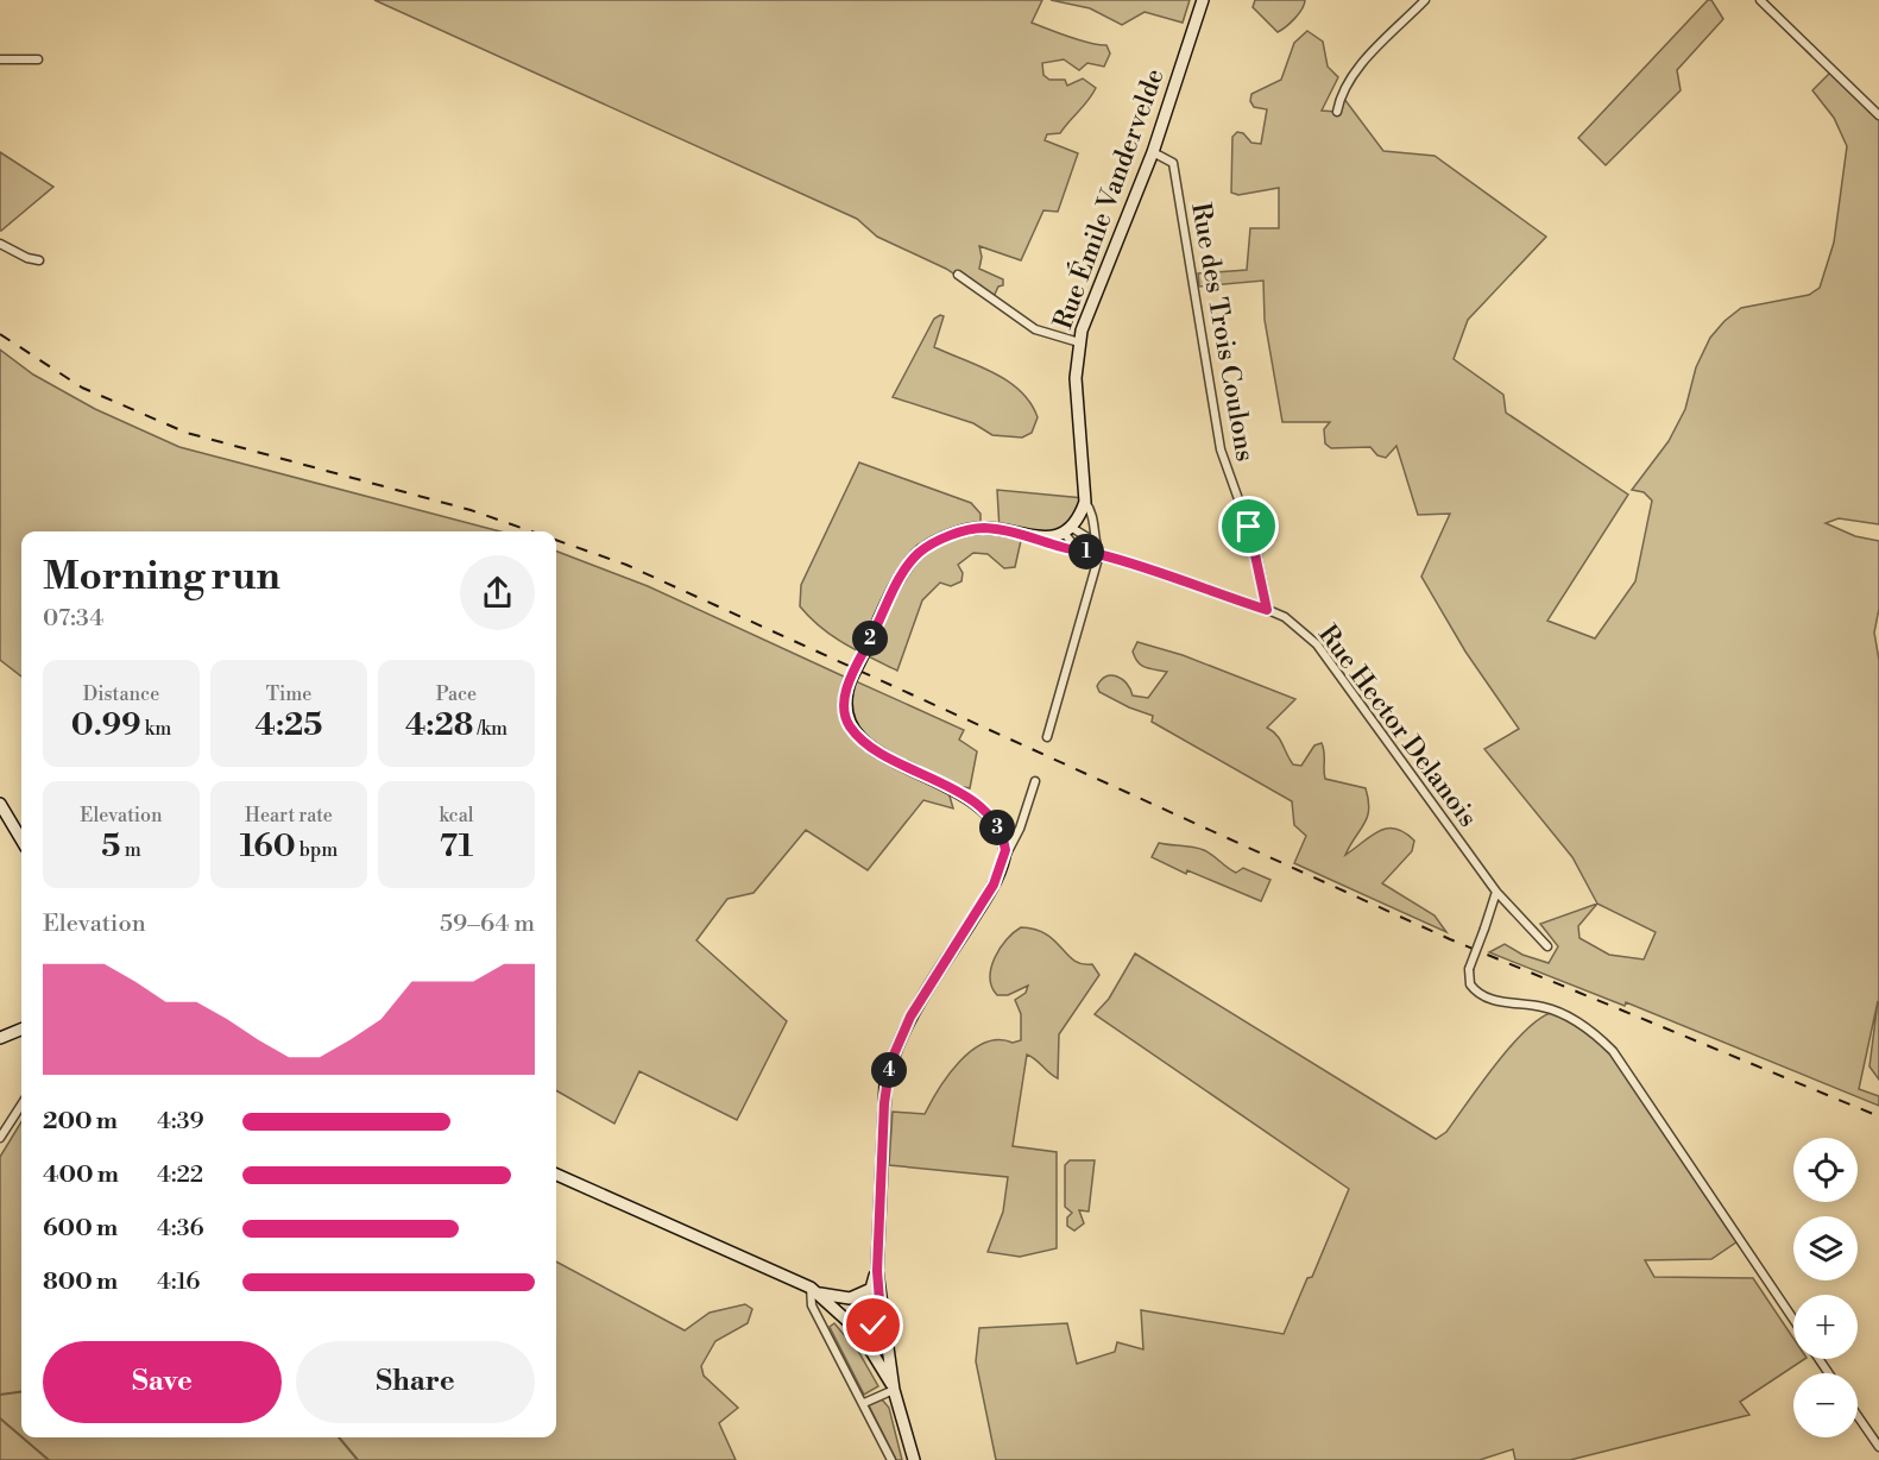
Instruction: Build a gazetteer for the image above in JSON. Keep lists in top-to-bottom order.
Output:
{
  "streets": {
    "main road": ["Rue Émile Vandervelde"],
    "street": ["Rue des Trois Coulons", "Rue Hector Delanois"]
  },
  "crossings": [
    ["Rue Émile Vandervelde", "Rue des Trois Coulons"],
    ["Rue Émile Vandervelde", "Rue Hector Delanois"],
    ["Rue des Trois Coulons", "Rue Hector Delanois"]
  ],
  "page": {
    "heading": ["Morning run", "07:34"],
    "pins": [
      "1",
      "2",
      "3",
      "4"
    ],
    "stats": [
      ["Distance", "0.99 km"],
      ["Time", "4:25"],
      ["Pace", "4:28 /km"],
      ["Elevation", "5 m"],
      ["Heart rate", "160 bpm"],
      ["kcal", "71"]
    ],
    "chart": ["Elevation", "59–64 m"],
    "list": [
      {
        "name": "200 m",
        "note": "4:39"
      },
      {
        "name": "400 m",
        "note": "4:22"
      },
      {
        "name": "600 m",
        "note": "4:36"
      },
      {
        "name": "800 m",
        "note": "4:16"
      }
    ],
    "map_buttons": ["+", "−"],
    "buttons": ["Save", "Share"]
  }
}
